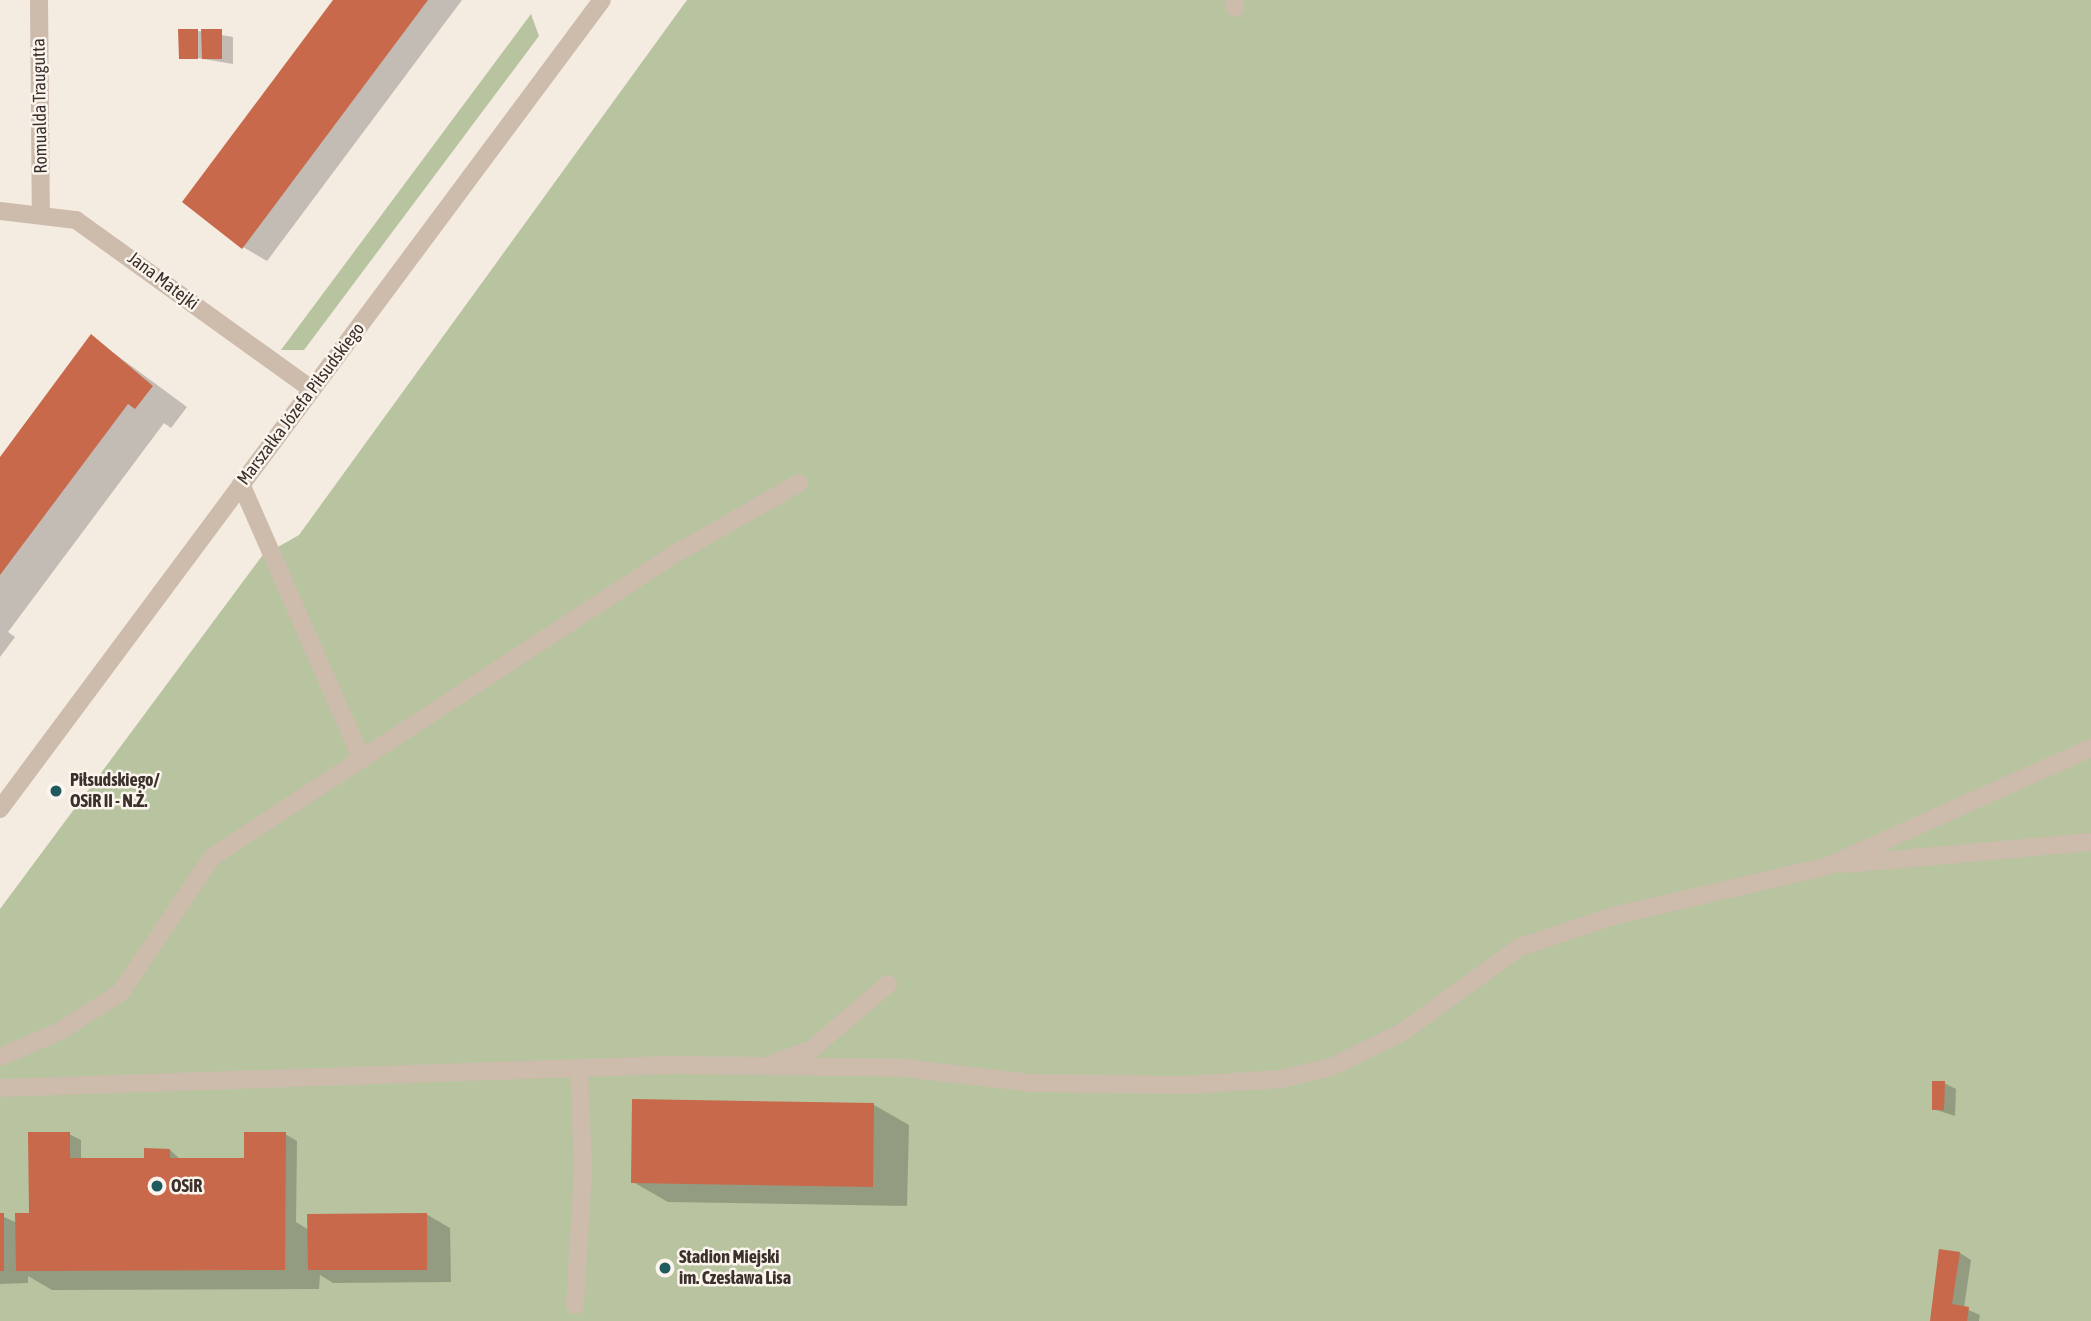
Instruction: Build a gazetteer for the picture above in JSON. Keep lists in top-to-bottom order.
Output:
{
  "streets": {
    "street": ["Romualda Traugutta", "Jana Matejki", "Marszałka Józefa Piłsudskiego"]
  },
  "crossings": [
    ["Romualda Traugutta", "Jana Matejki"],
    ["Jana Matejki", "Marszałka Józefa Piłsudskiego"]
  ],
  "places": ["Piłsudskiego/ OSiR II - N.Ż.", "OSiR", "Stadion Miejski im. Czesława Lisa"]
}
